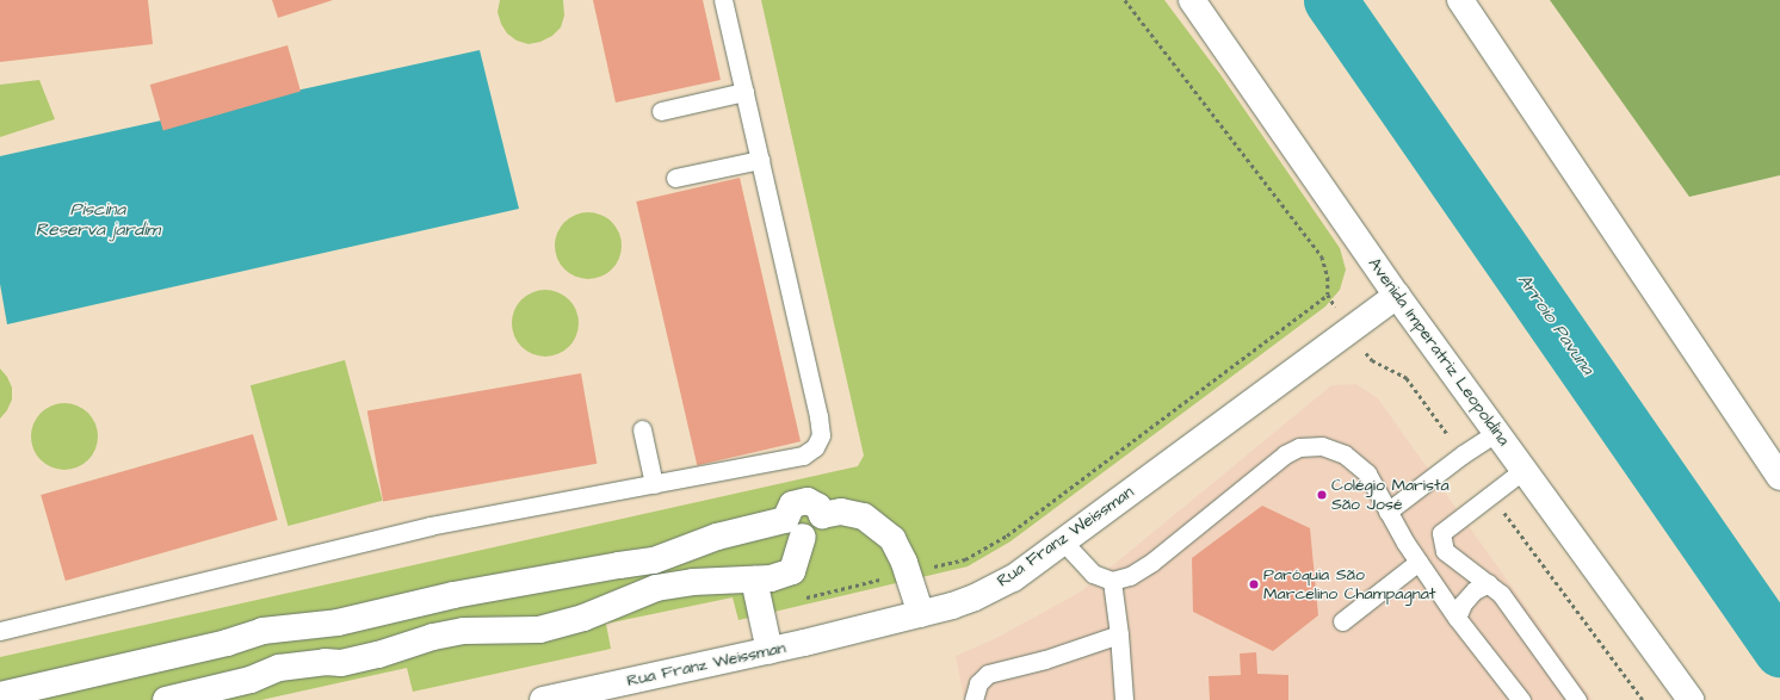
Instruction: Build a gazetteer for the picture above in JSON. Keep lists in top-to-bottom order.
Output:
{
  "streets": {
    "street": ["Avenida Imperatriz Leopoldina", "Rua Franz Weissman"]
  },
  "crossings": [
    ["Avenida Imperatriz Leopoldina", "Rua Franz Weissman"]
  ],
  "water": ["Piscina Reserva jardim", "Arroio Pavuna"],
  "places": ["Colégio Marista São José", "Paróquia São Marcelino Champagnat"]
}
